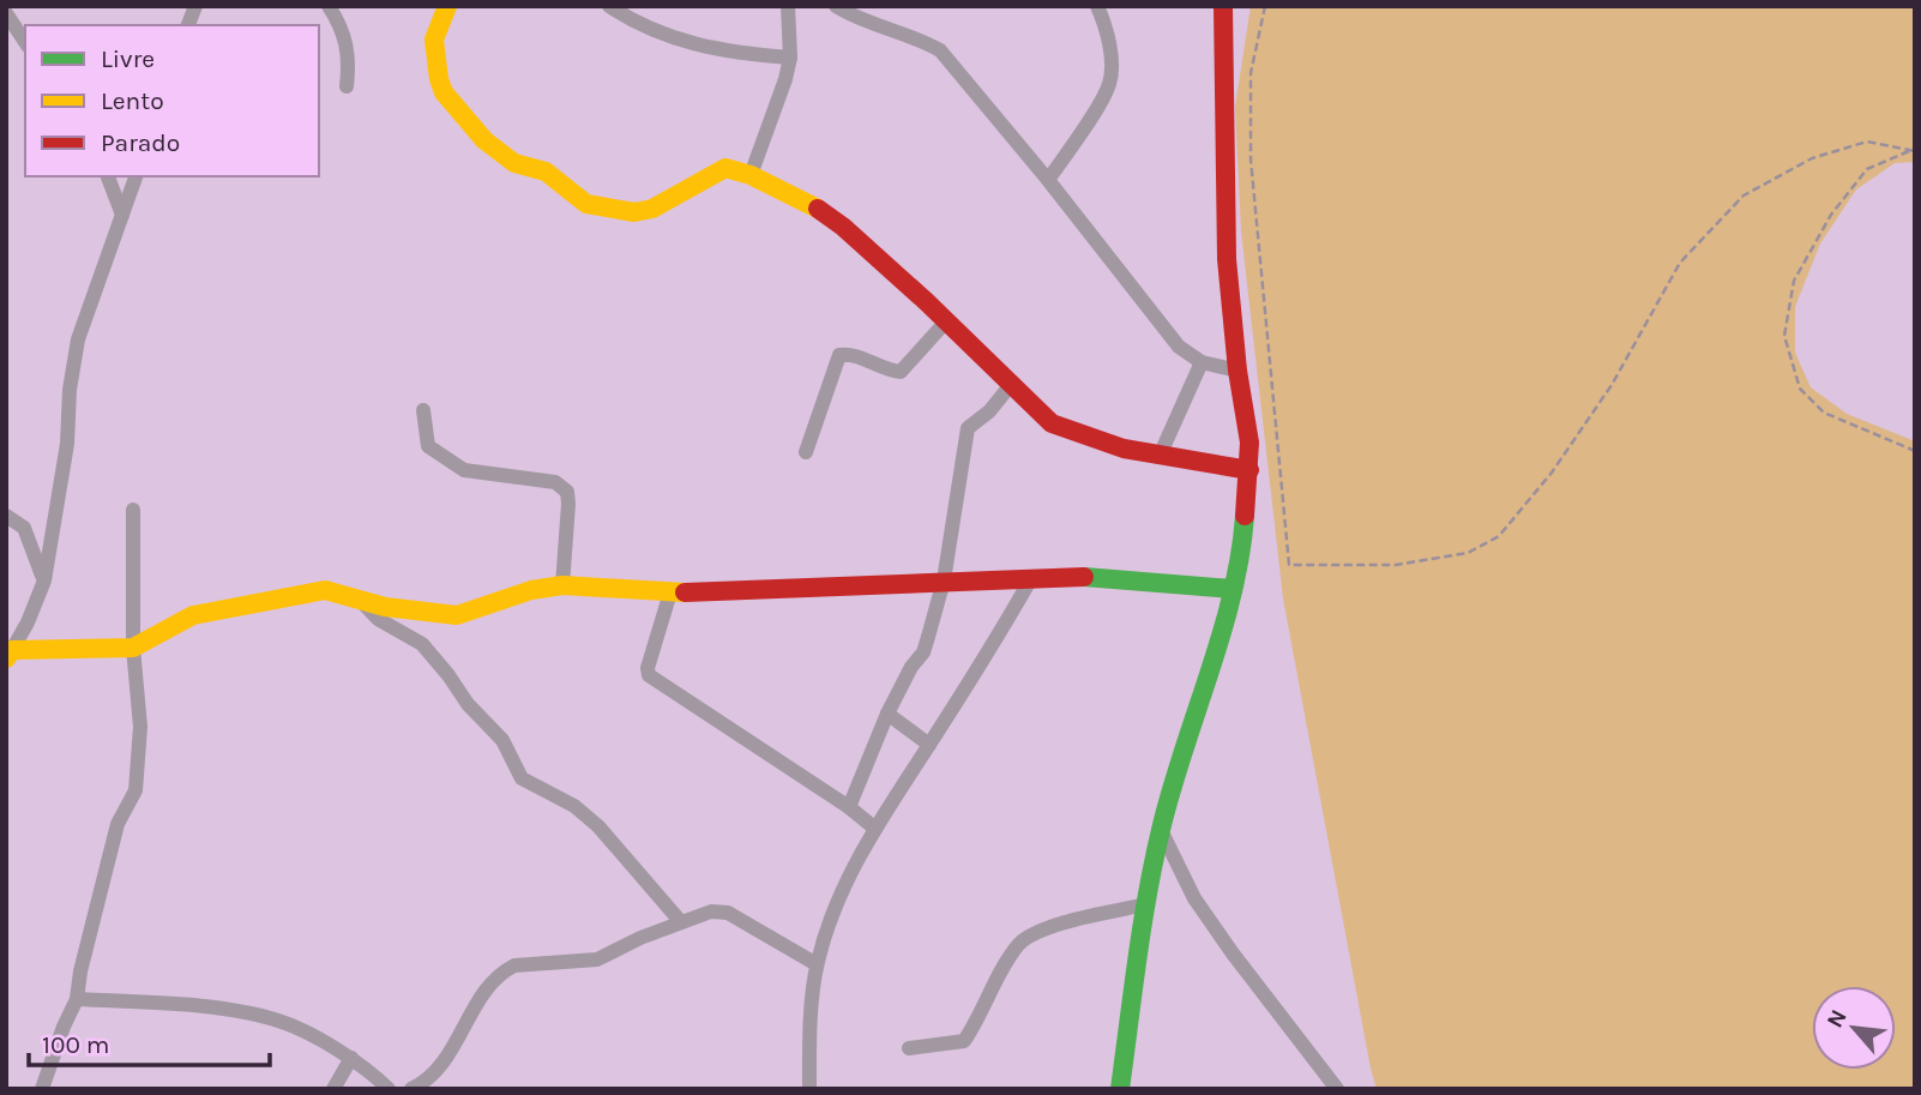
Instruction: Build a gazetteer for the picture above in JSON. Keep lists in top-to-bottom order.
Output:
{
  "legend": ["Livre", "Lento", "Parado"],
  "scale_bar": "100 m",
  "north": "top left"
}
